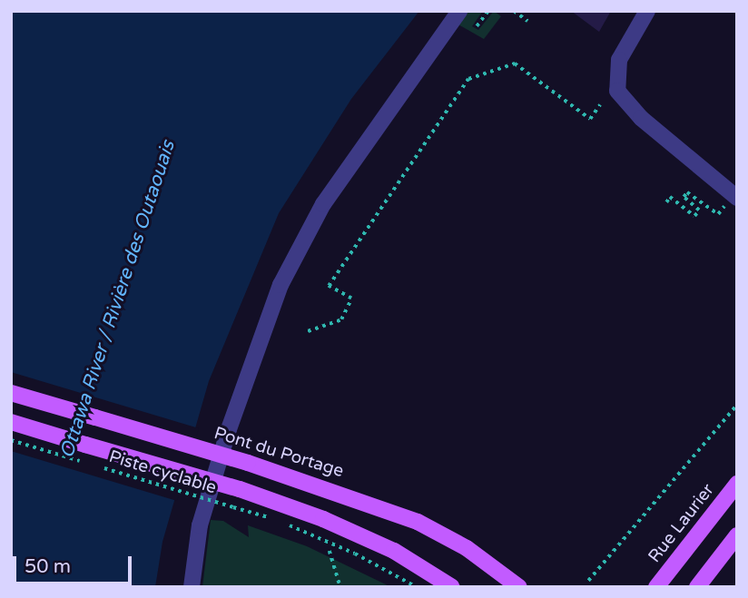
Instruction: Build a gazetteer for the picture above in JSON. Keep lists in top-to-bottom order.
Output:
{
  "streets": {
    "main road": ["Pont du Portage", "Rue Laurier"],
    "path": ["Piste cyclable"]
  },
  "water": ["Ottawa River / Rivière des Outaouais"],
  "scale_bar": "50 m"
}
